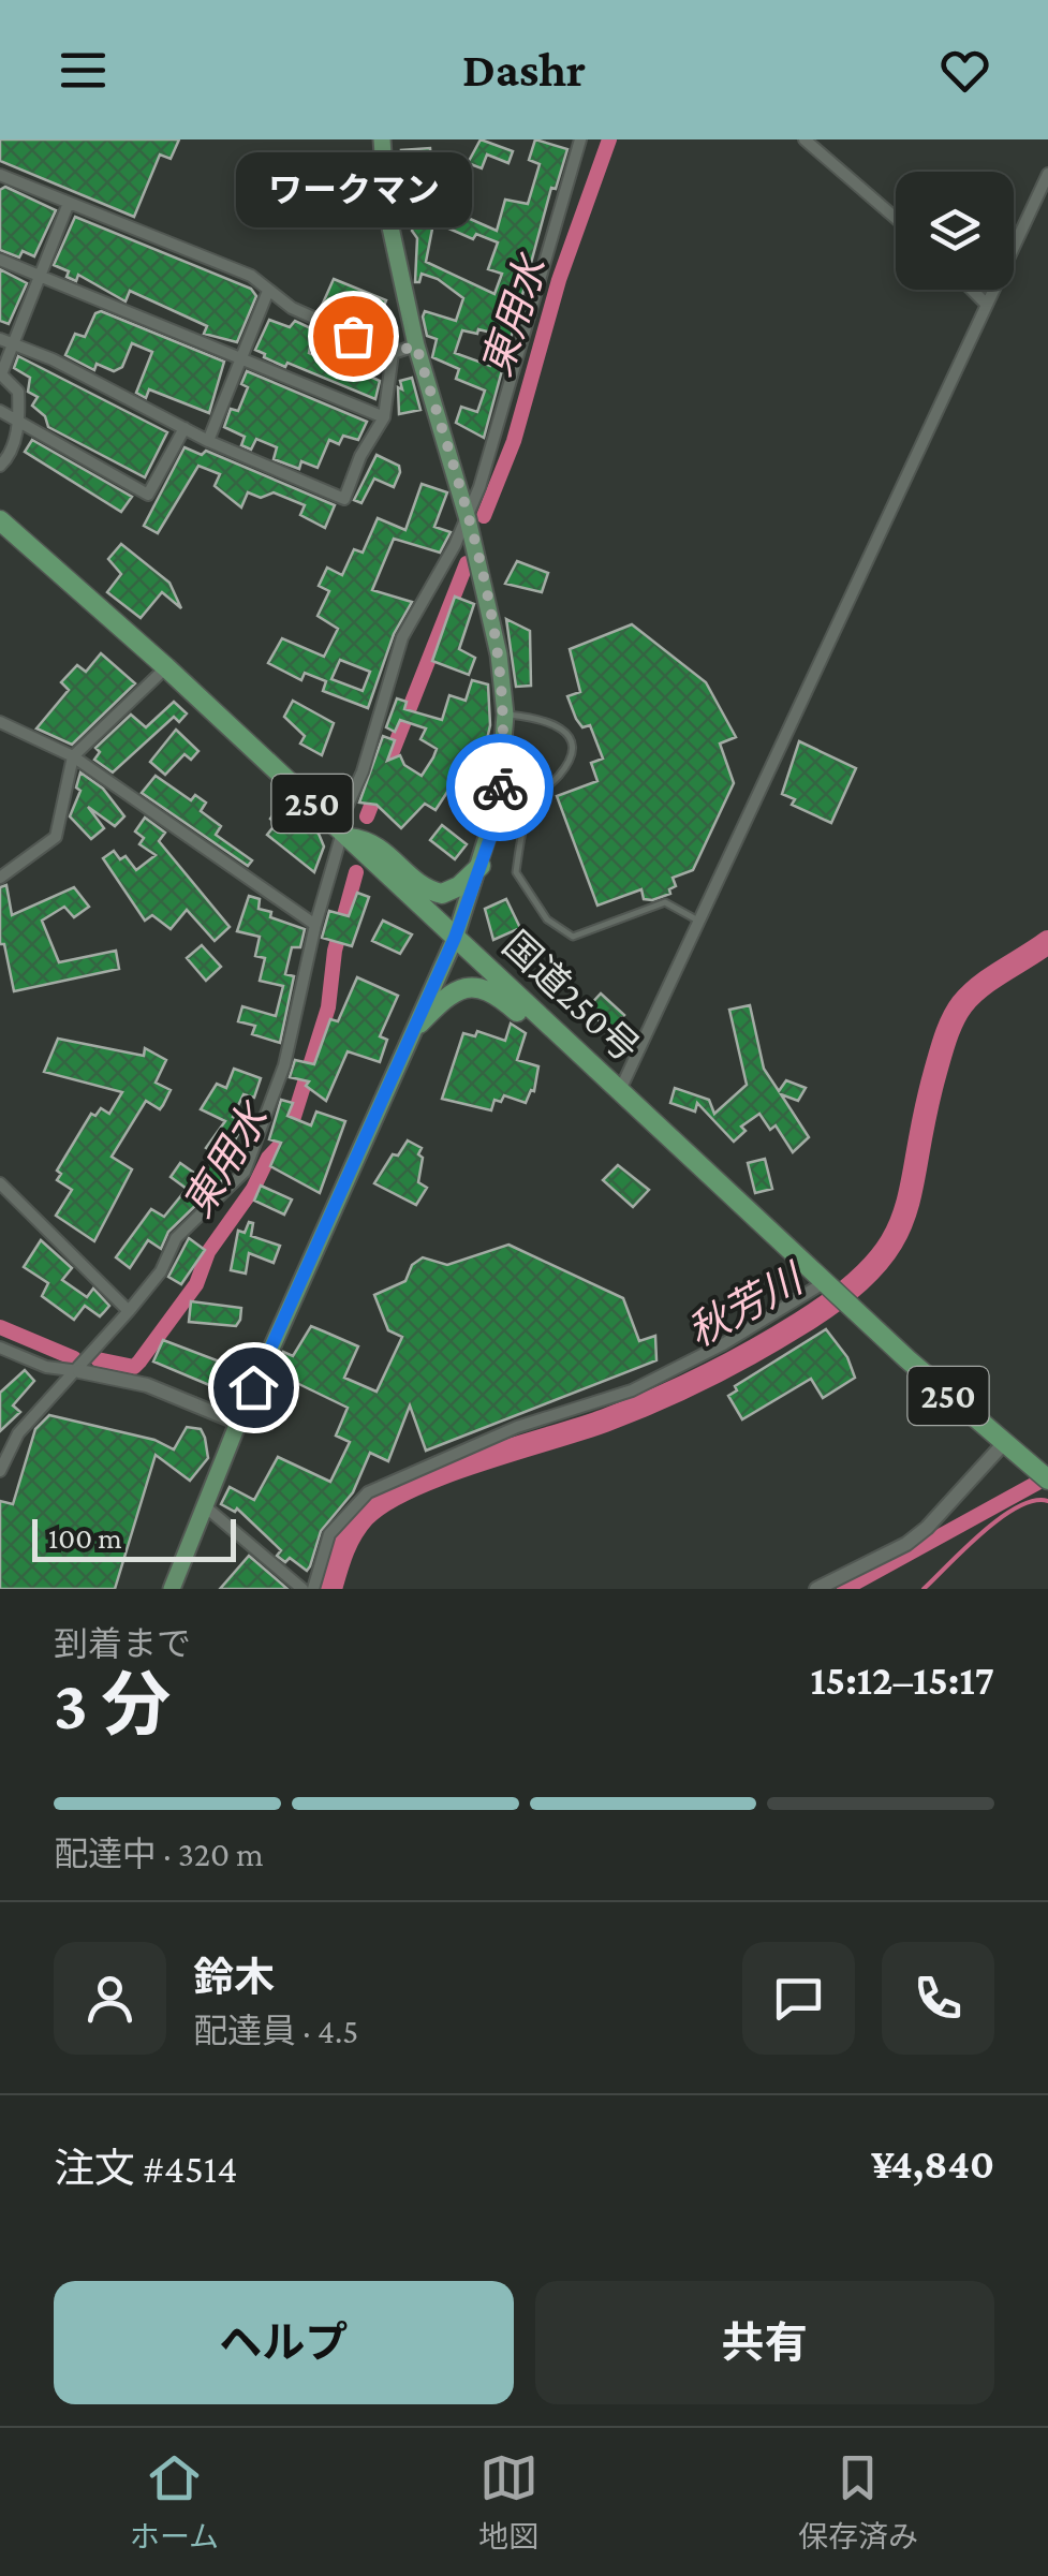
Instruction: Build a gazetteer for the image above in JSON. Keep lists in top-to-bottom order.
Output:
{
  "streets": {
    "highway": ["250", "国道250号"]
  },
  "crossings": [
    ["250", "国道250号"]
  ],
  "water": ["東用水", "秋芳川"],
  "places": ["ワークマン"],
  "scale_bar": "100 m",
  "page": {
    "header": "Dashr",
    "bubble": "ワークマン",
    "scale": "100 m",
    "heading": ["3 分", "到着まで", "15:12–15:17"],
    "panel": [
      "鈴木",
      "配達員 · 4.5",
      "注文 #4514",
      "¥4,840"
    ],
    "bar": "配達中 · 320 m",
    "buttons": ["ヘルプ", "共有"],
    "tabs": ["ホーム", "地図", "保存済み"]
  }
}
